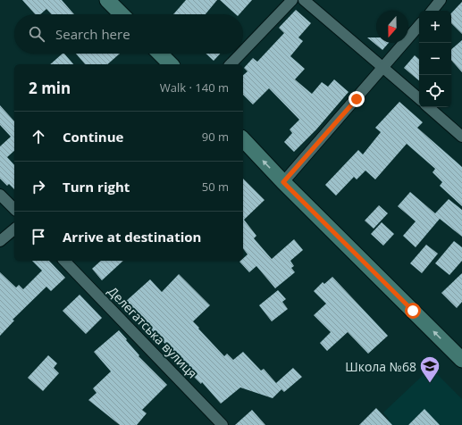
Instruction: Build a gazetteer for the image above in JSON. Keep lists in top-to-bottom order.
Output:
{
  "streets": {
    "street": ["Делегатська вулиця"]
  },
  "places": {
    "school or university": ["Школа №68"]
  },
  "north": "bottom",
  "page": {
    "map_buttons": ["+", "−"],
    "search": "Search here",
    "heading": ["2 min", "Walk · 140 m"],
    "list": [
      ["Continue", "90 m"],
      ["Turn right", "50 m"],
      "Arrive at destination"
    ]
  }
}
